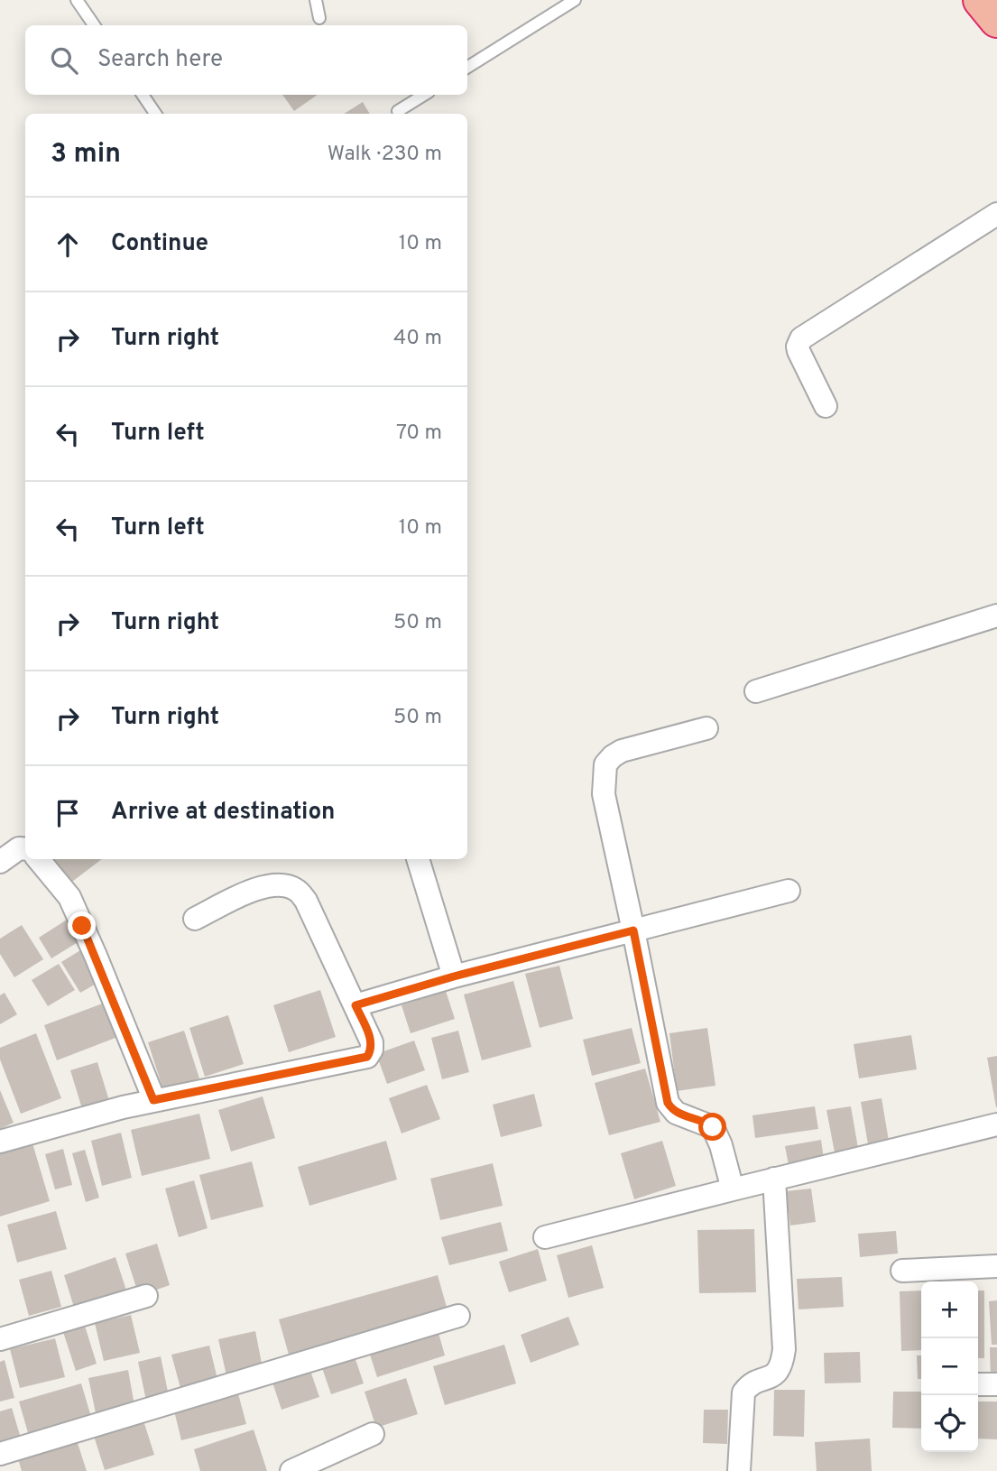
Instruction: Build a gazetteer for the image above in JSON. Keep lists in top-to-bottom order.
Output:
{
  "page": {
    "search": "Search here",
    "heading": ["3 min", "Walk · 230 m"],
    "list": [
      ["Continue", "10 m"],
      ["Turn right", "40 m"],
      ["Turn left", "70 m"],
      ["Turn left", "10 m"],
      ["Turn right", "50 m"],
      ["Turn right", "50 m"],
      "Arrive at destination"
    ],
    "map_buttons": ["+", "−"]
  }
}
